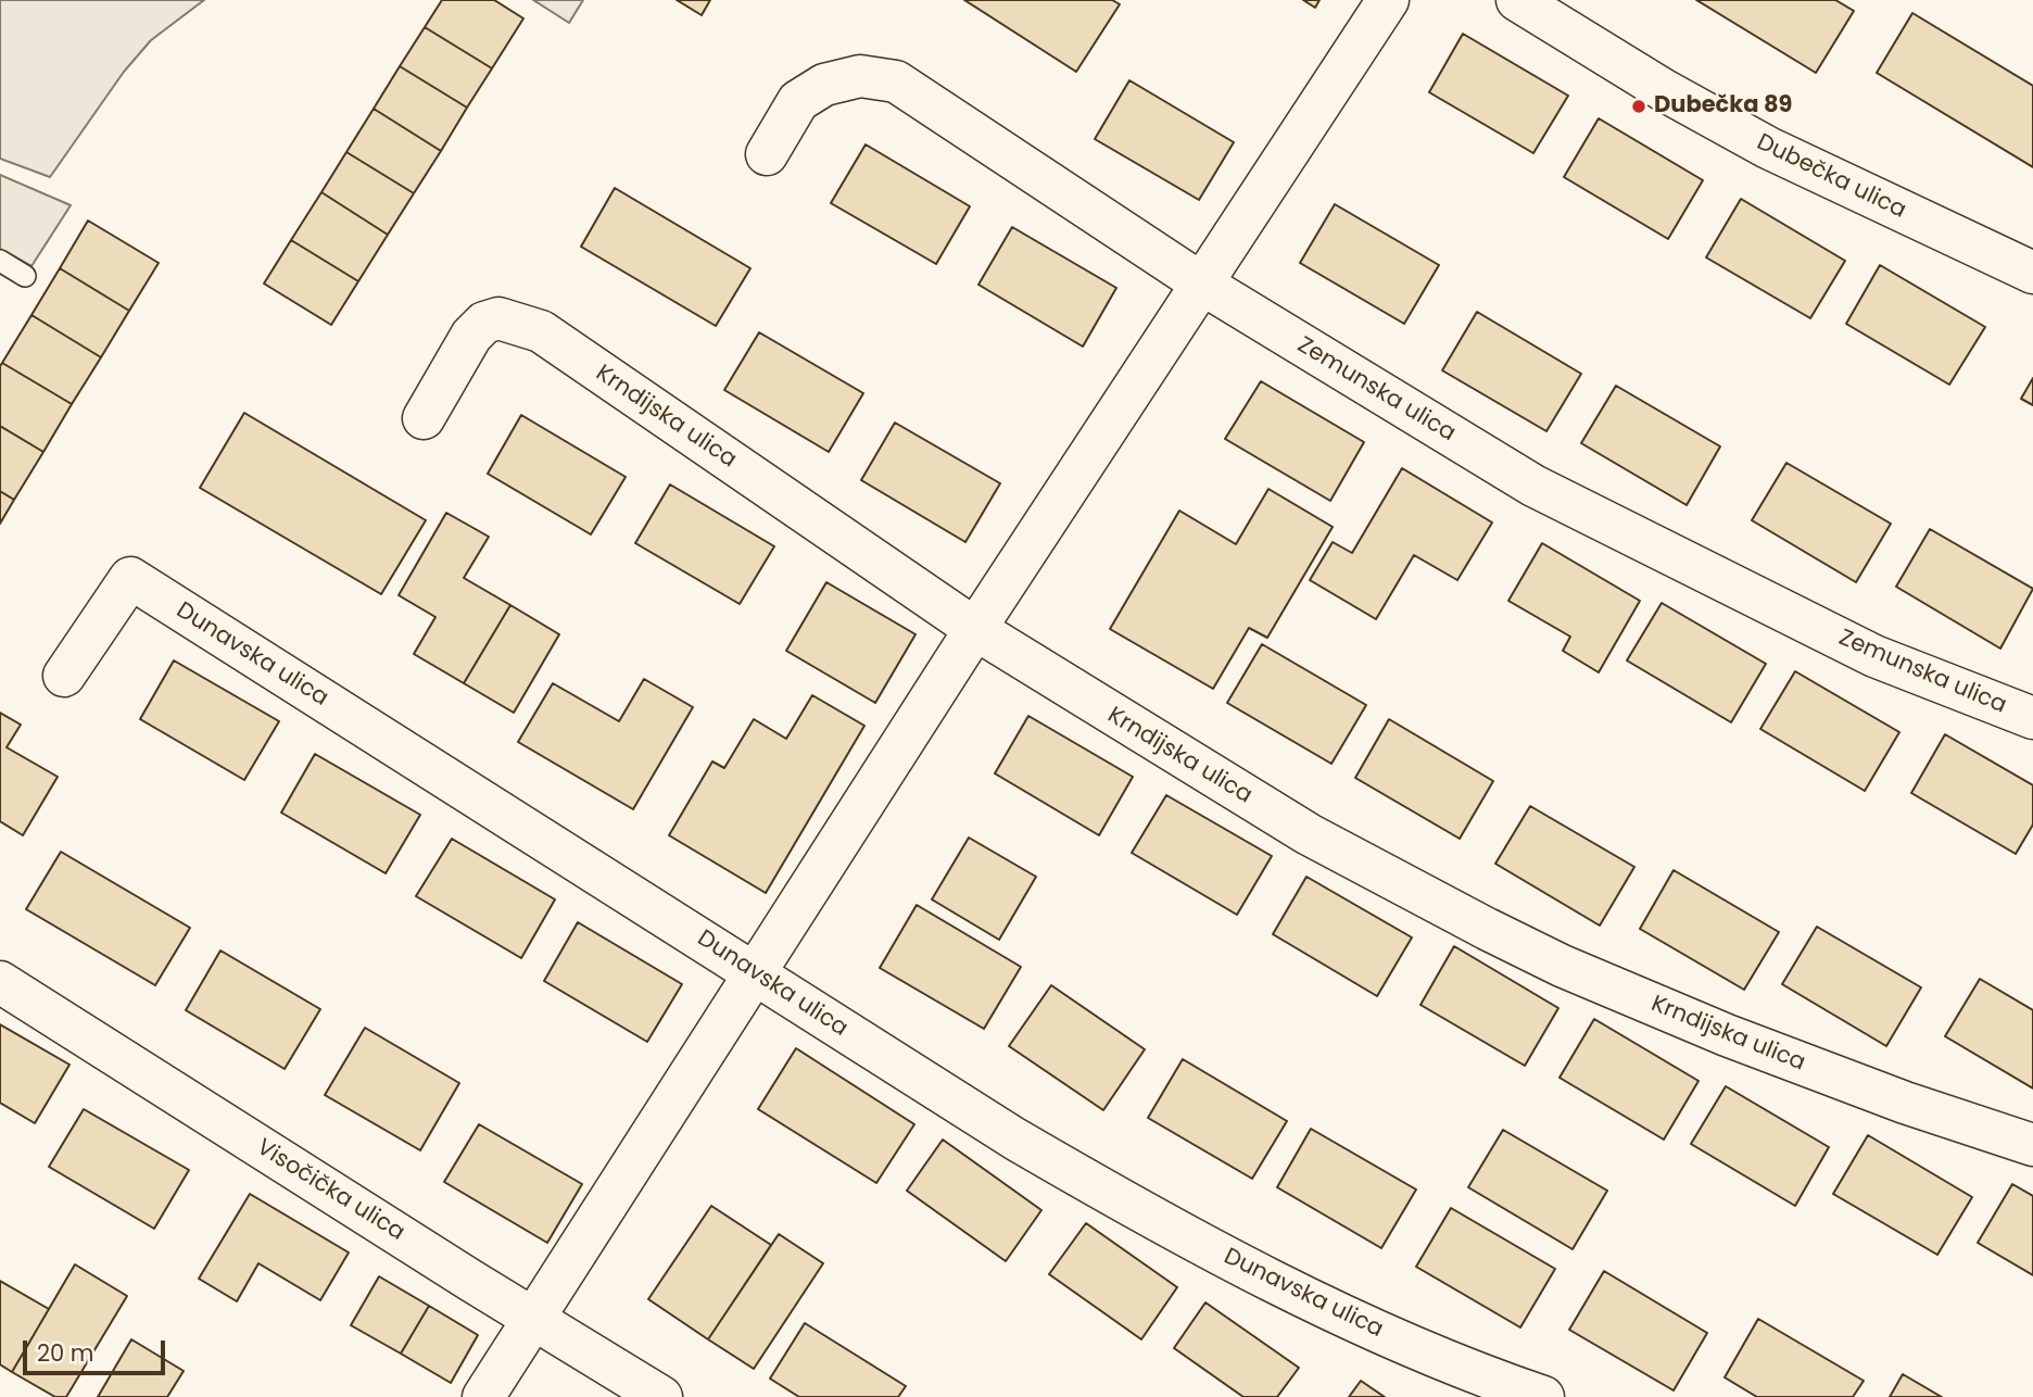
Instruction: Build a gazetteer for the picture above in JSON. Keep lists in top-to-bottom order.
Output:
{
  "streets": {
    "street": [
      "Dubečka ulica",
      "Zemunska ulica",
      "Krndijska ulica",
      "Dunavska ulica",
      "Visočička ulica"
    ]
  },
  "places": ["Dubečka 89"],
  "scale_bar": "20 m"
}
